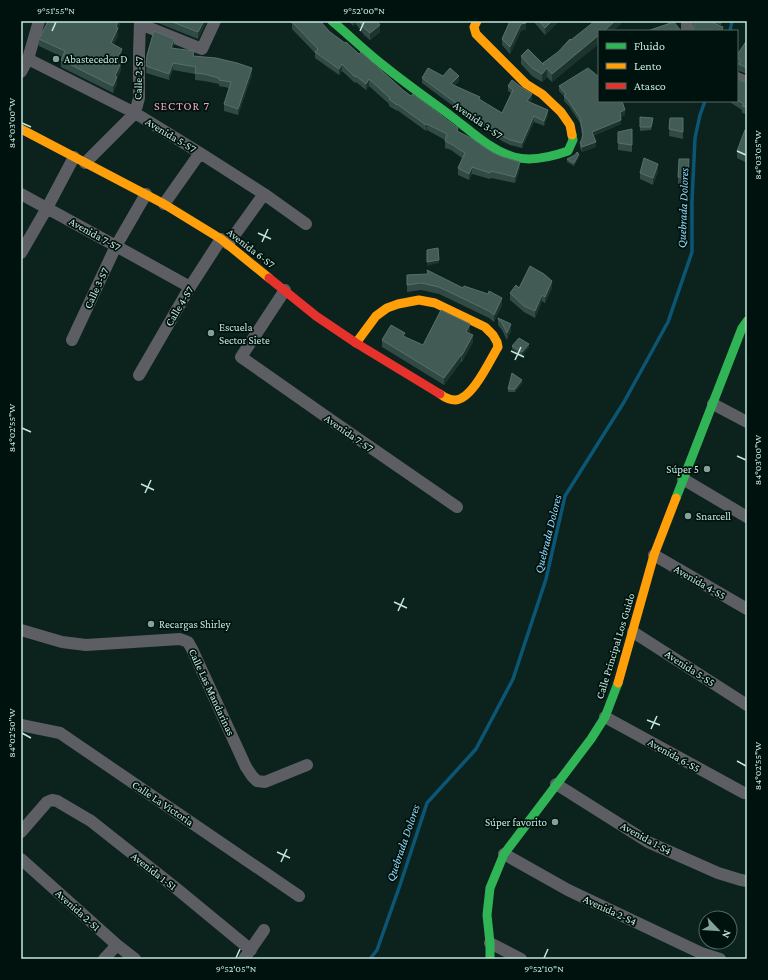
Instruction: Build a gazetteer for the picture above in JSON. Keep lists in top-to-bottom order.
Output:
{
  "streets": {
    "street": [
      "Calle 2-S7",
      "Avenida 3-S7",
      "Avenida 5-S7",
      "Avenida 7-S7",
      "Avenida 6-S7",
      "Calle 3-S7",
      "Calle 4-S7",
      "Avenida 4-S5",
      "Calle Principal Los Guido",
      "Avenida 5-S5",
      "Calle Las Mandarinas",
      "Avenida 6-S5",
      "Calle La Victoria",
      "Avenida 1-S4",
      "Avenida 1-S1",
      "Avenida 2-S1",
      "Avenida 2-S4"
    ]
  },
  "crossings": [
    ["Calle 2-S7", "Avenida 5-S7"],
    ["Calle 2-S7", "Avenida 6-S7"],
    ["Avenida 5-S7", "Calle 4-S7"],
    ["Avenida 7-S7", "Avenida 6-S7"],
    ["Avenida 7-S7", "Calle 3-S7"],
    ["Avenida 7-S7", "Calle 4-S7"],
    ["Avenida 6-S7", "Calle 3-S7"],
    ["Avenida 6-S7", "Calle 4-S7"],
    ["Avenida 4-S5", "Calle Principal Los Guido"],
    ["Calle Principal Los Guido", "Avenida 5-S5"],
    ["Calle Principal Los Guido", "Avenida 6-S5"],
    ["Calle Principal Los Guido", "Avenida 1-S4"],
    ["Calle Principal Los Guido", "Avenida 2-S4"]
  ],
  "districts": ["SECTOR 7"],
  "water": ["Quebrada Dolores"],
  "places": [
    "Abastecedor D",
    "Escuela Sector Siete",
    "Súper 5",
    "Snarcell",
    "Recargas Shirley",
    "Súper favorito"
  ],
  "legend": ["Fluido", "Lento", "Atasco"],
  "north": "bottom right",
  "coordinates": [
    "9°51'55\"N",
    "9°52'00\"N",
    "84°03'00\"W",
    "84°03'05\"W",
    "84°02'55\"W",
    "84°02'50\"W",
    "9°52'05\"N",
    "9°52'10\"N"
  ]
}
